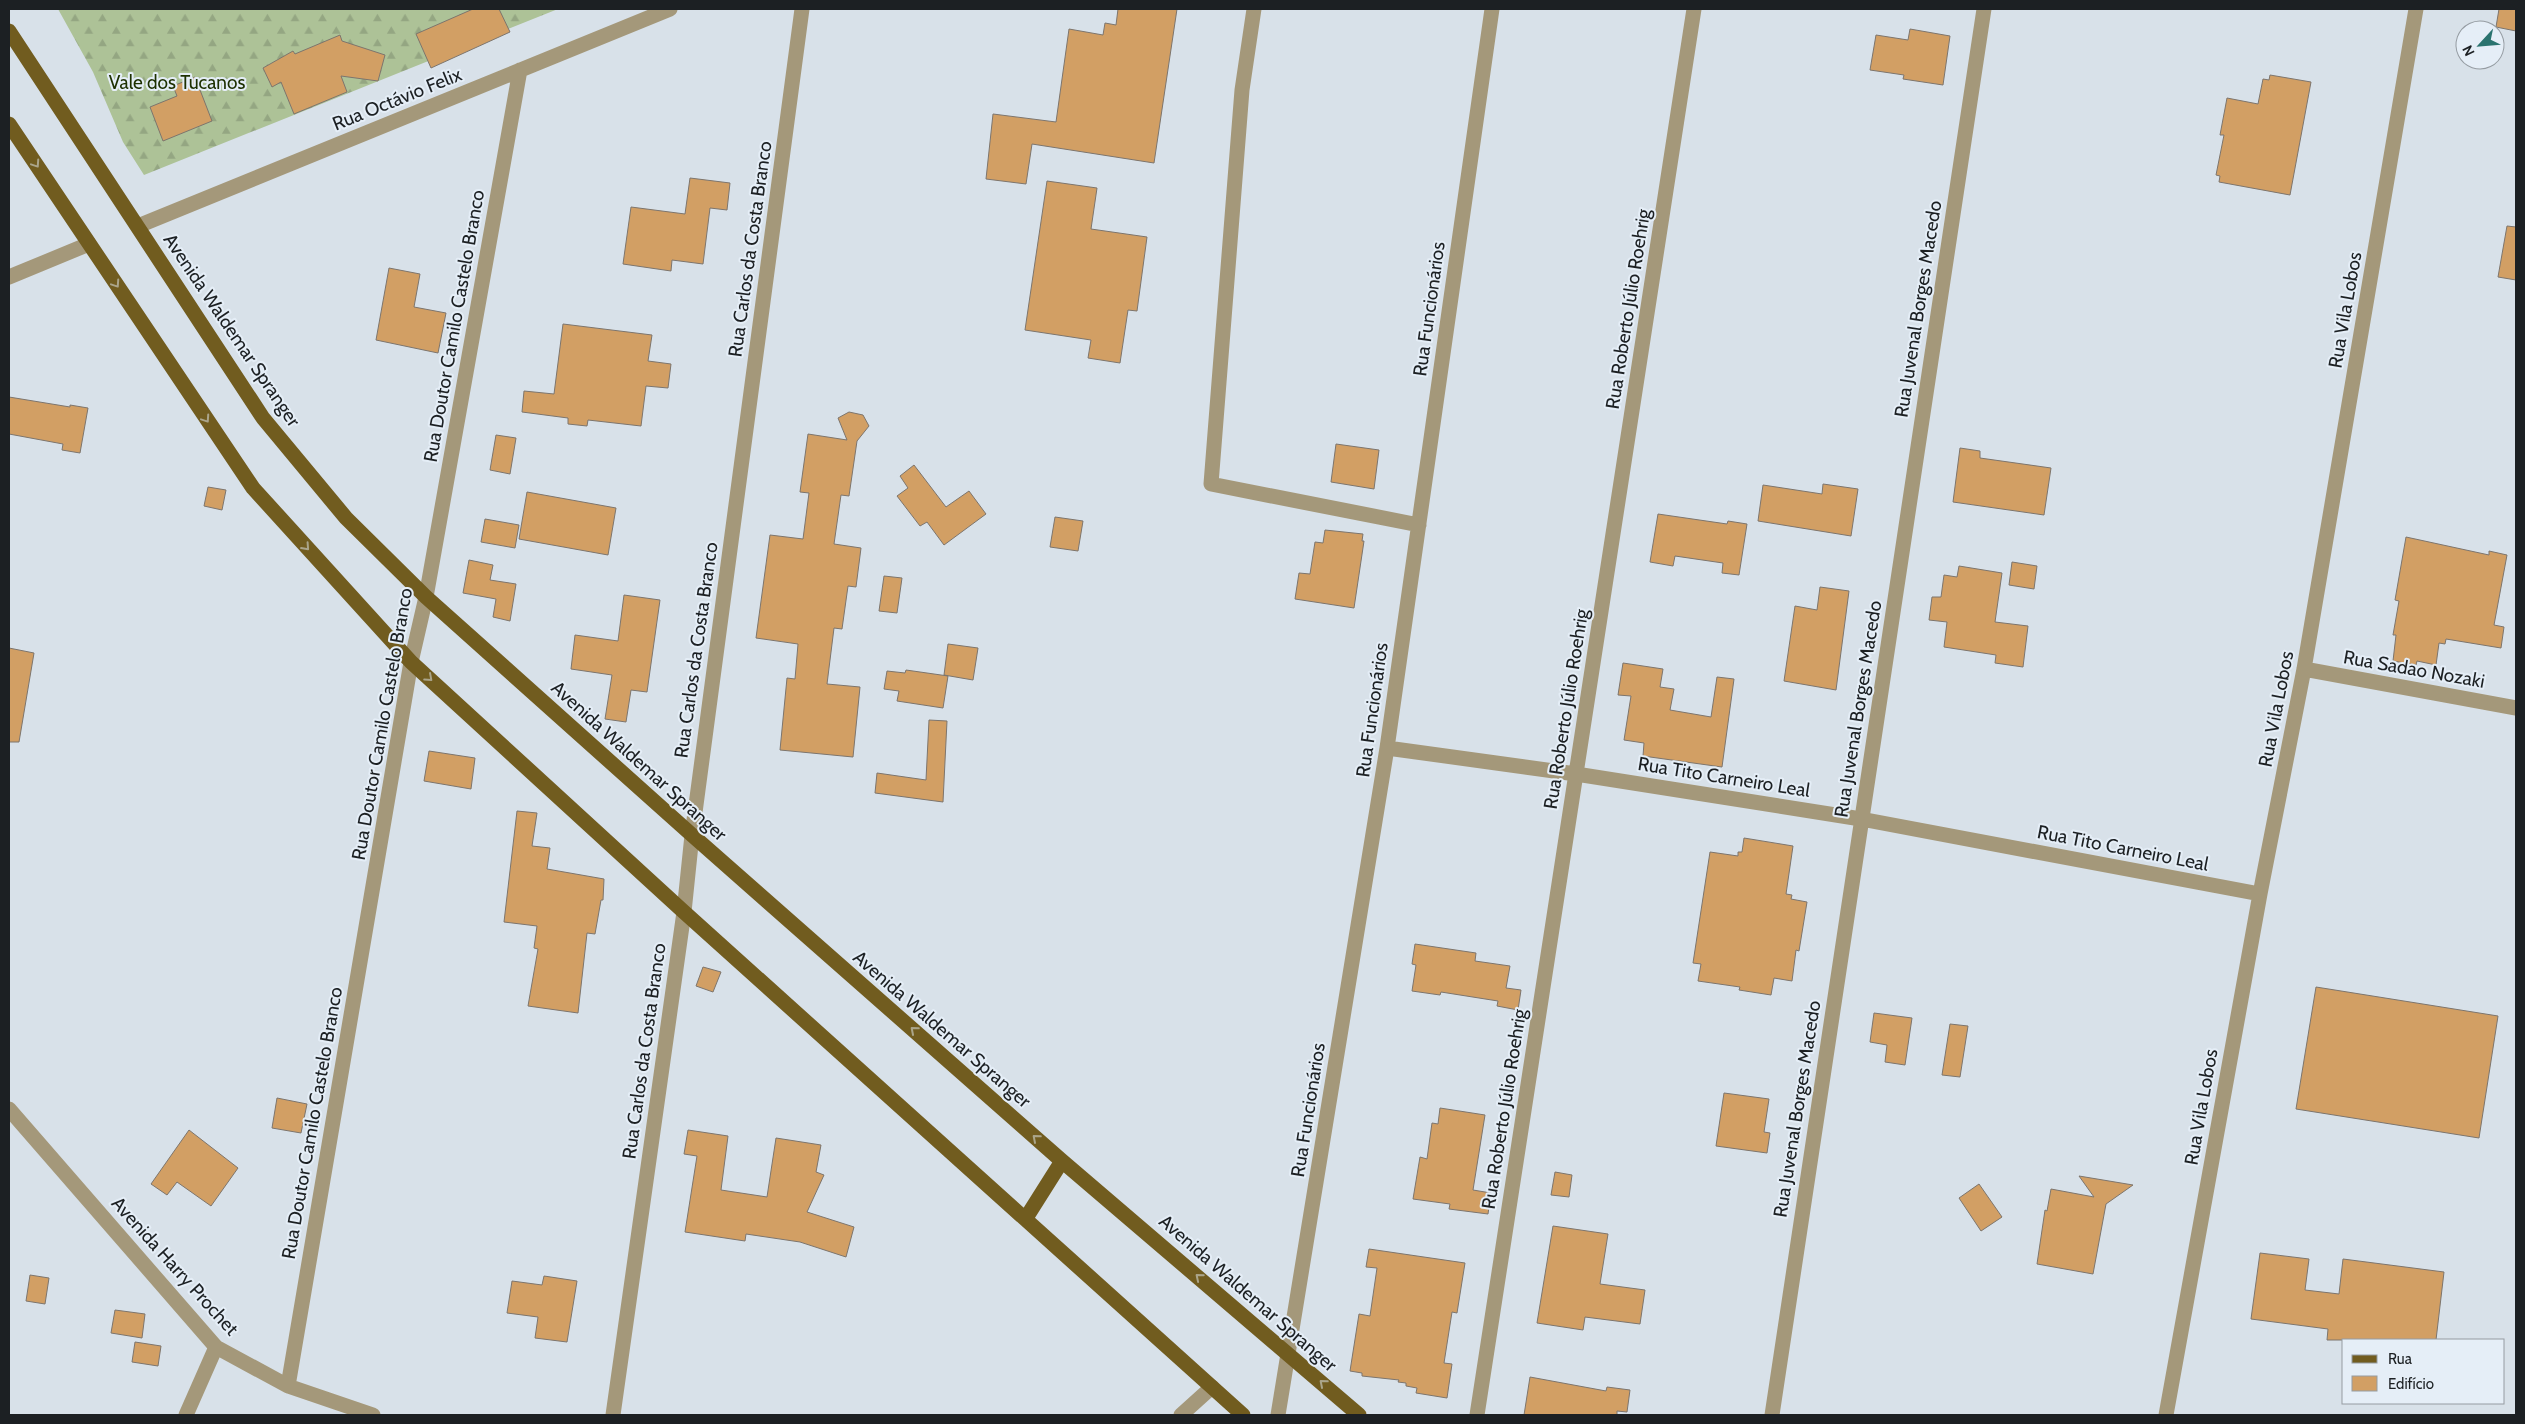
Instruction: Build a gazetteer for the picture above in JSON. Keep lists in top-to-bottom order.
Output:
{
  "streets": {
    "main road": ["Avenida Waldemar Spranger"],
    "street": [
      "Rua Octávio Felix",
      "Rua Carlos da Costa Branco",
      "Rua Funcionários",
      "Rua Roberto Júlio Roehrig",
      "Rua Juvenal Borges Macedo",
      "Rua Vila Lobos",
      "Rua Doutor Camilo Castelo Branco",
      "Rua Sadao Nozaki",
      "Rua Tito Carneiro Leal",
      "Avenida Harry Prochet"
    ]
  },
  "crossings": [
    ["Rua Octávio Felix", "Rua Doutor Camilo Castelo Branco"],
    ["Rua Octávio Felix", "Avenida Waldemar Spranger"],
    ["Rua Carlos da Costa Branco", "Avenida Waldemar Spranger"],
    ["Rua Funcionários", "Avenida Waldemar Spranger"],
    ["Rua Funcionários", "Rua Tito Carneiro Leal"],
    ["Rua Roberto Júlio Roehrig", "Rua Tito Carneiro Leal"],
    ["Rua Juvenal Borges Macedo", "Rua Tito Carneiro Leal"],
    ["Rua Vila Lobos", "Rua Sadao Nozaki"],
    ["Rua Vila Lobos", "Rua Tito Carneiro Leal"],
    ["Rua Doutor Camilo Castelo Branco", "Avenida Waldemar Spranger"],
    ["Rua Doutor Camilo Castelo Branco", "Avenida Harry Prochet"]
  ],
  "parks": ["Vale dos Tucanos"],
  "legend": ["Rua", "Edifício"],
  "north": "bottom left"
}
